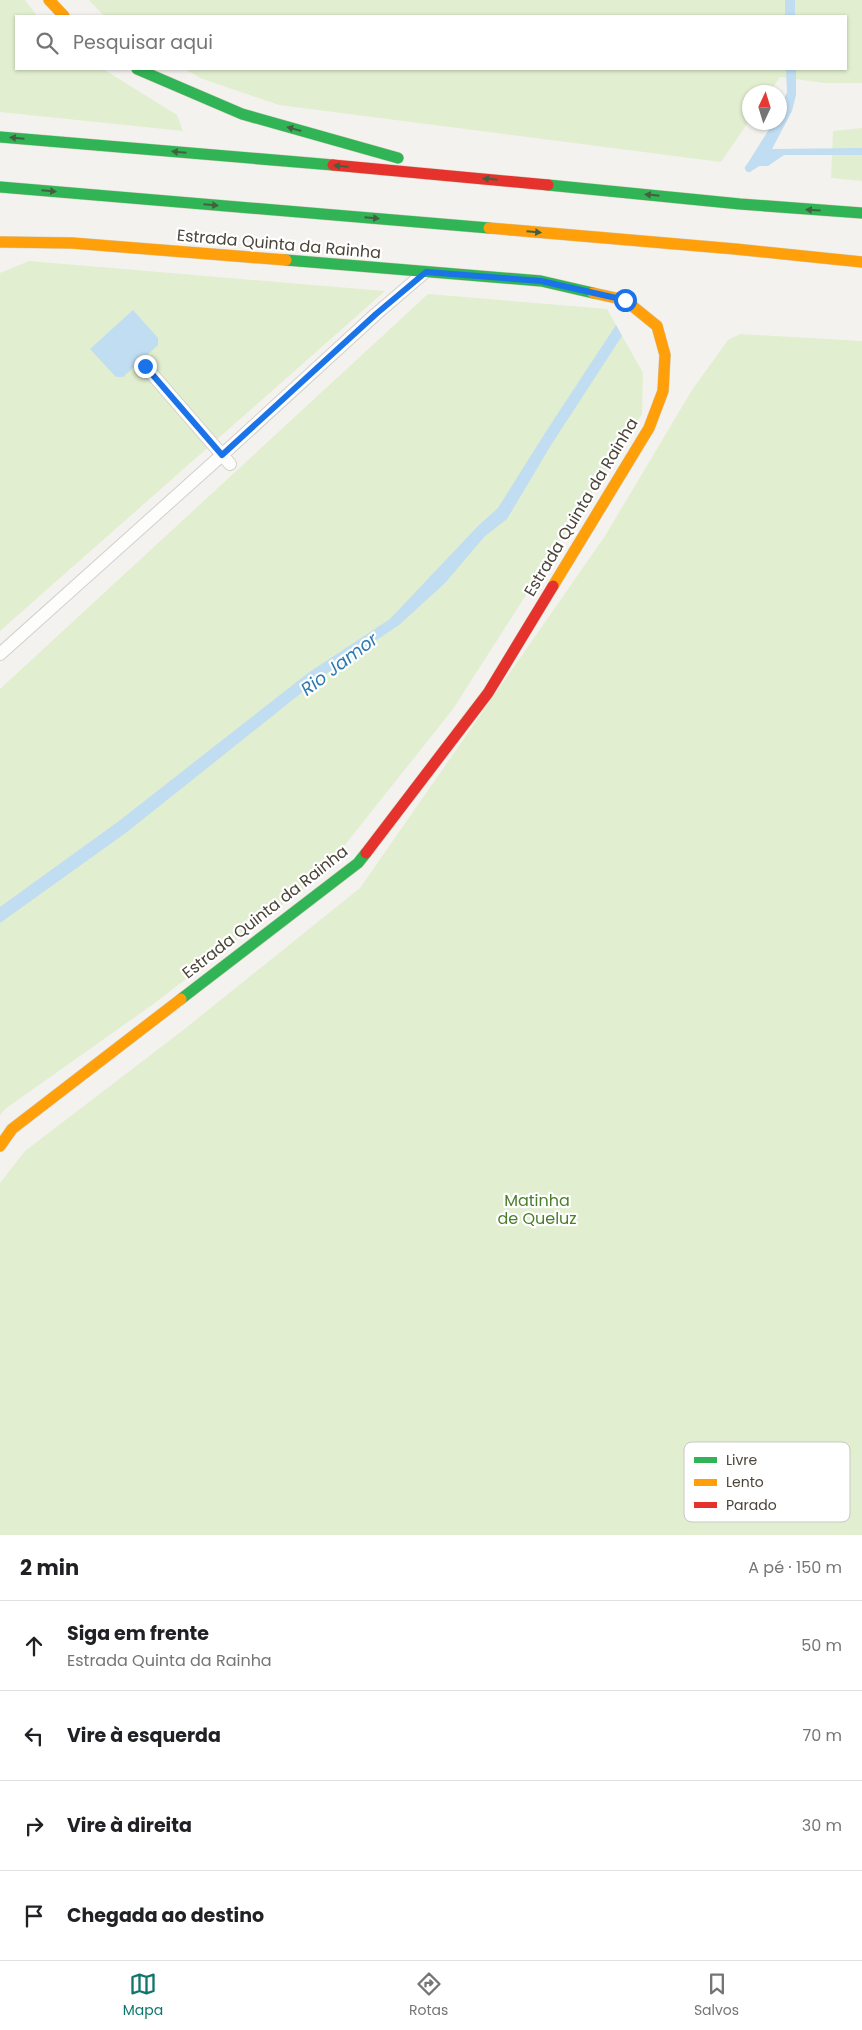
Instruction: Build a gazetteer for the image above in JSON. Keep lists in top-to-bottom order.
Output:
{
  "streets": {
    "main road": ["Estrada Quinta da Rainha"]
  },
  "water": ["Rio Jamor"],
  "parks": ["Matinha de Queluz"],
  "legend": ["Livre", "Lento", "Parado"],
  "north": "top",
  "page": {
    "search": "Pesquisar aqui",
    "heading": ["2 min", "A pé · 150 m"],
    "list": [
      ["Siga em frente", "Estrada Quinta da Rainha", "50 m"],
      ["Vire à esquerda", "70 m"],
      ["Vire à direita", "30 m"],
      "Chegada ao destino"
    ],
    "nav": ["Mapa", "Rotas", "Salvos"]
  }
}
